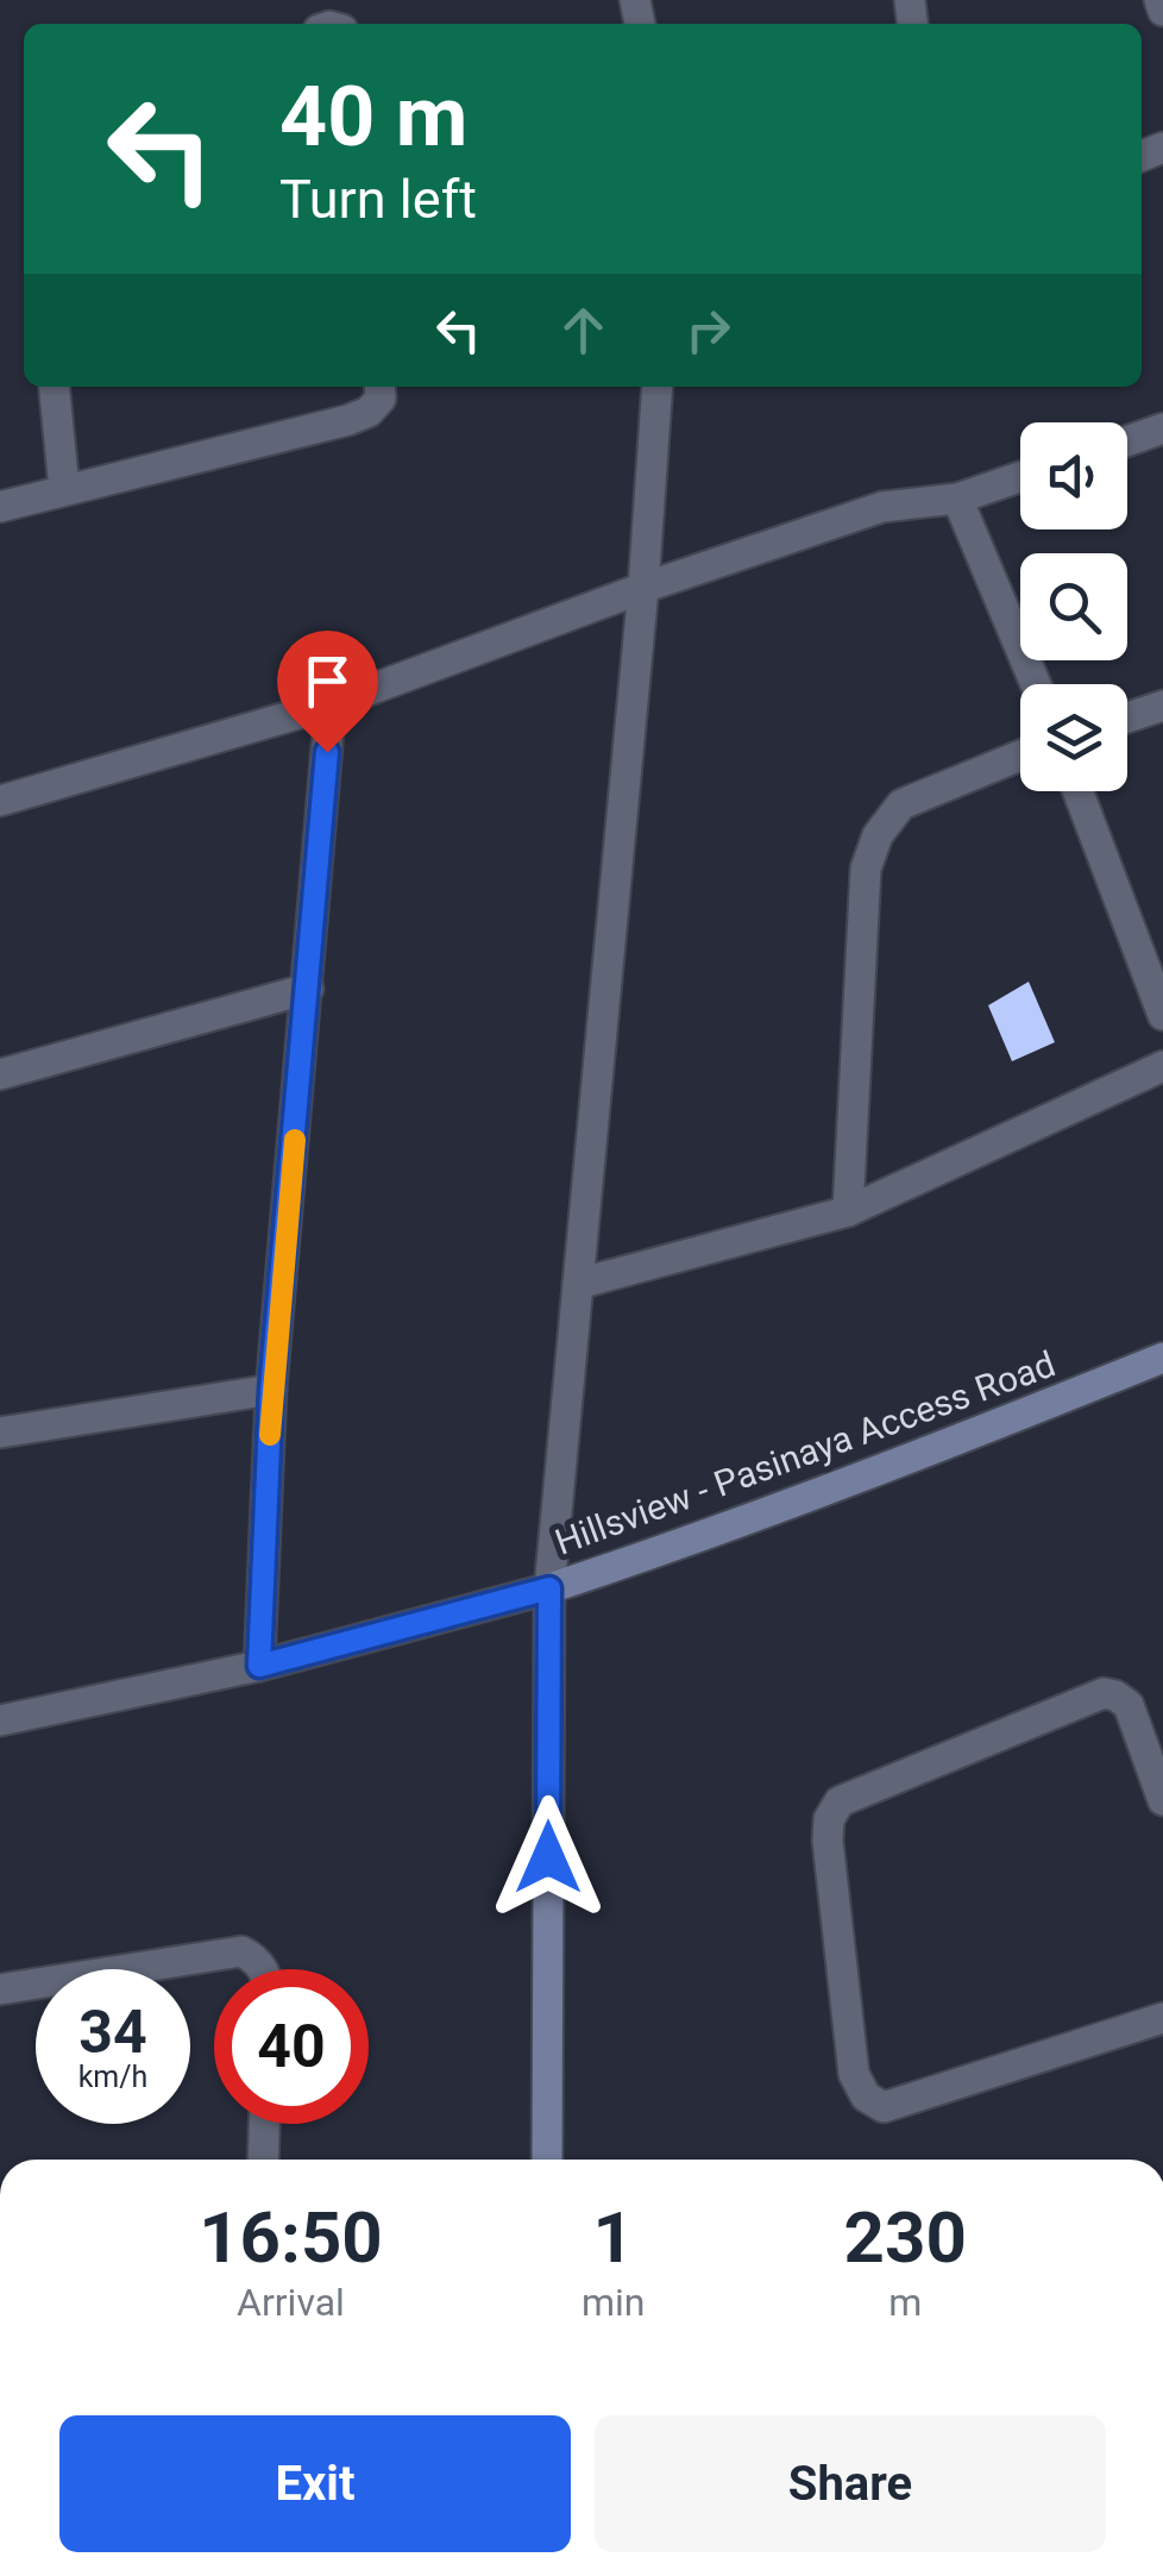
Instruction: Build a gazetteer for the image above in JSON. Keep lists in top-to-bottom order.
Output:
{
  "streets": {
    "street": ["Hillsview - Pasinaya Access Road"]
  },
  "page": {
    "turn": ["40 m", "Turn left"],
    "speed": "34 km/h",
    "limit": "40",
    "eta": [
      "16:50",
      "Arrival",
      "1",
      "min",
      "230",
      "m"
    ],
    "buttons": ["Exit", "Share"]
  }
}
